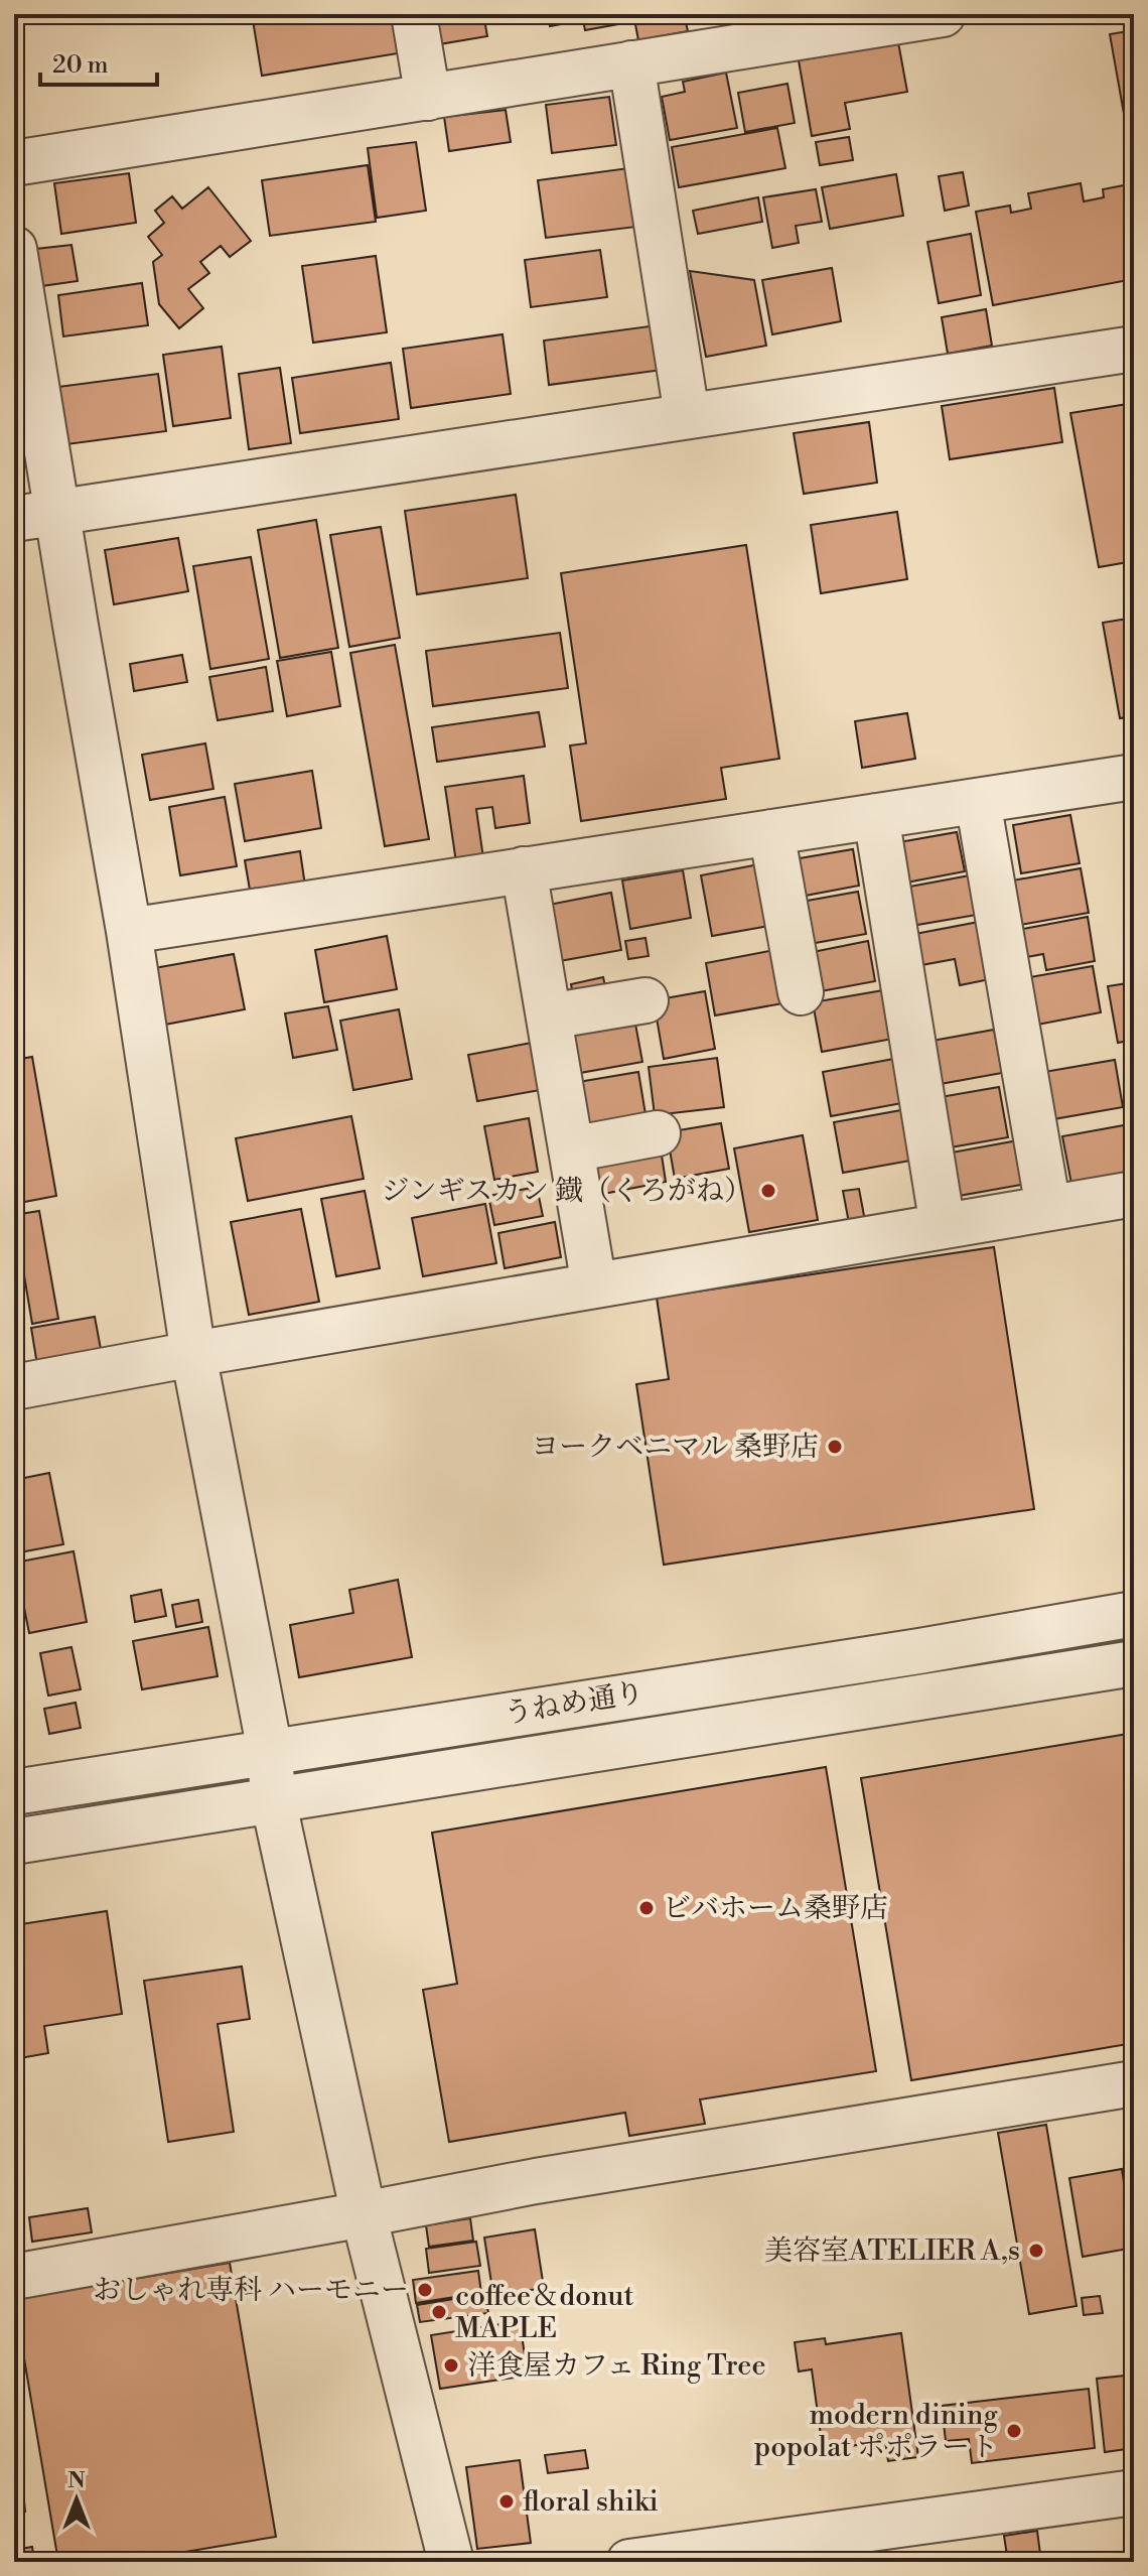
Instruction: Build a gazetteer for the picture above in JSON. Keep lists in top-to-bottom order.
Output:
{
  "streets": {
    "street": ["うねめ通り"]
  },
  "places": [
    "ジンギスカン 鐡（くろがね）",
    "ヨークベニマル 桑野店",
    "ビバホーム桑野店",
    "美容室ATELIER A,s",
    "おしゃれ専科 ハーモニー",
    "coffee＆donut MAPLE",
    "洋食屋カフェ Ring Tree",
    "modern dining popolat ポポラート",
    "floral shiki"
  ],
  "scale_bar": "20 m",
  "north": "top"
}
